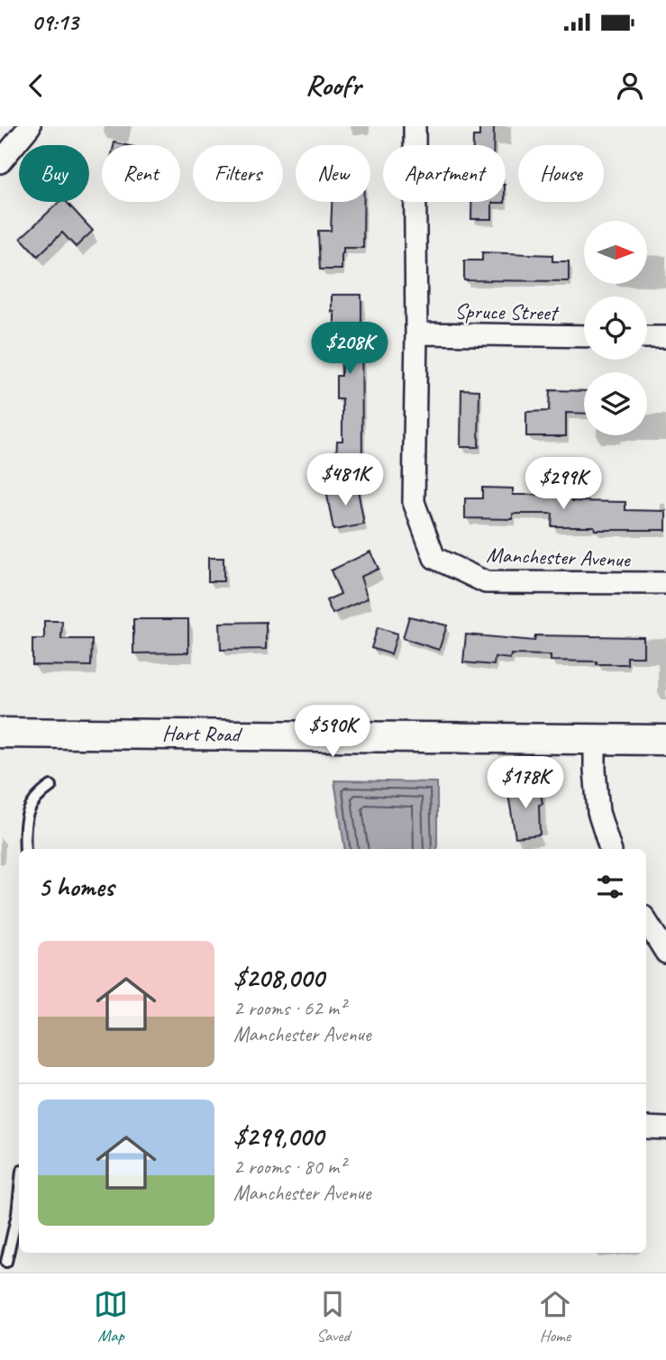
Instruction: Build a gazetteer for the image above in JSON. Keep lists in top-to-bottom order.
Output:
{
  "streets": {
    "street": ["Spruce Street", "Manchester Avenue", "Hart Road"]
  },
  "crossings": [
    ["Spruce Street", "Manchester Avenue"]
  ],
  "north": "right",
  "page": {
    "status": "09:13",
    "header": "Roofr",
    "chip": [
      "Buy",
      "Rent",
      "Filters",
      "New",
      "Apartment",
      "House"
    ],
    "price": [
      "$208K",
      "$481K",
      "$299K",
      "$590K",
      "$178K"
    ],
    "heading": "5 homes",
    "list": [
      {
        "name": "$208,000",
        "note": "2 rooms · 62 m² · Manchester Avenue"
      },
      {
        "name": "$299,000",
        "note": "2 rooms · 80 m² · Manchester Avenue"
      }
    ],
    "tabs": ["Map", "Saved", "Home"]
  }
}
